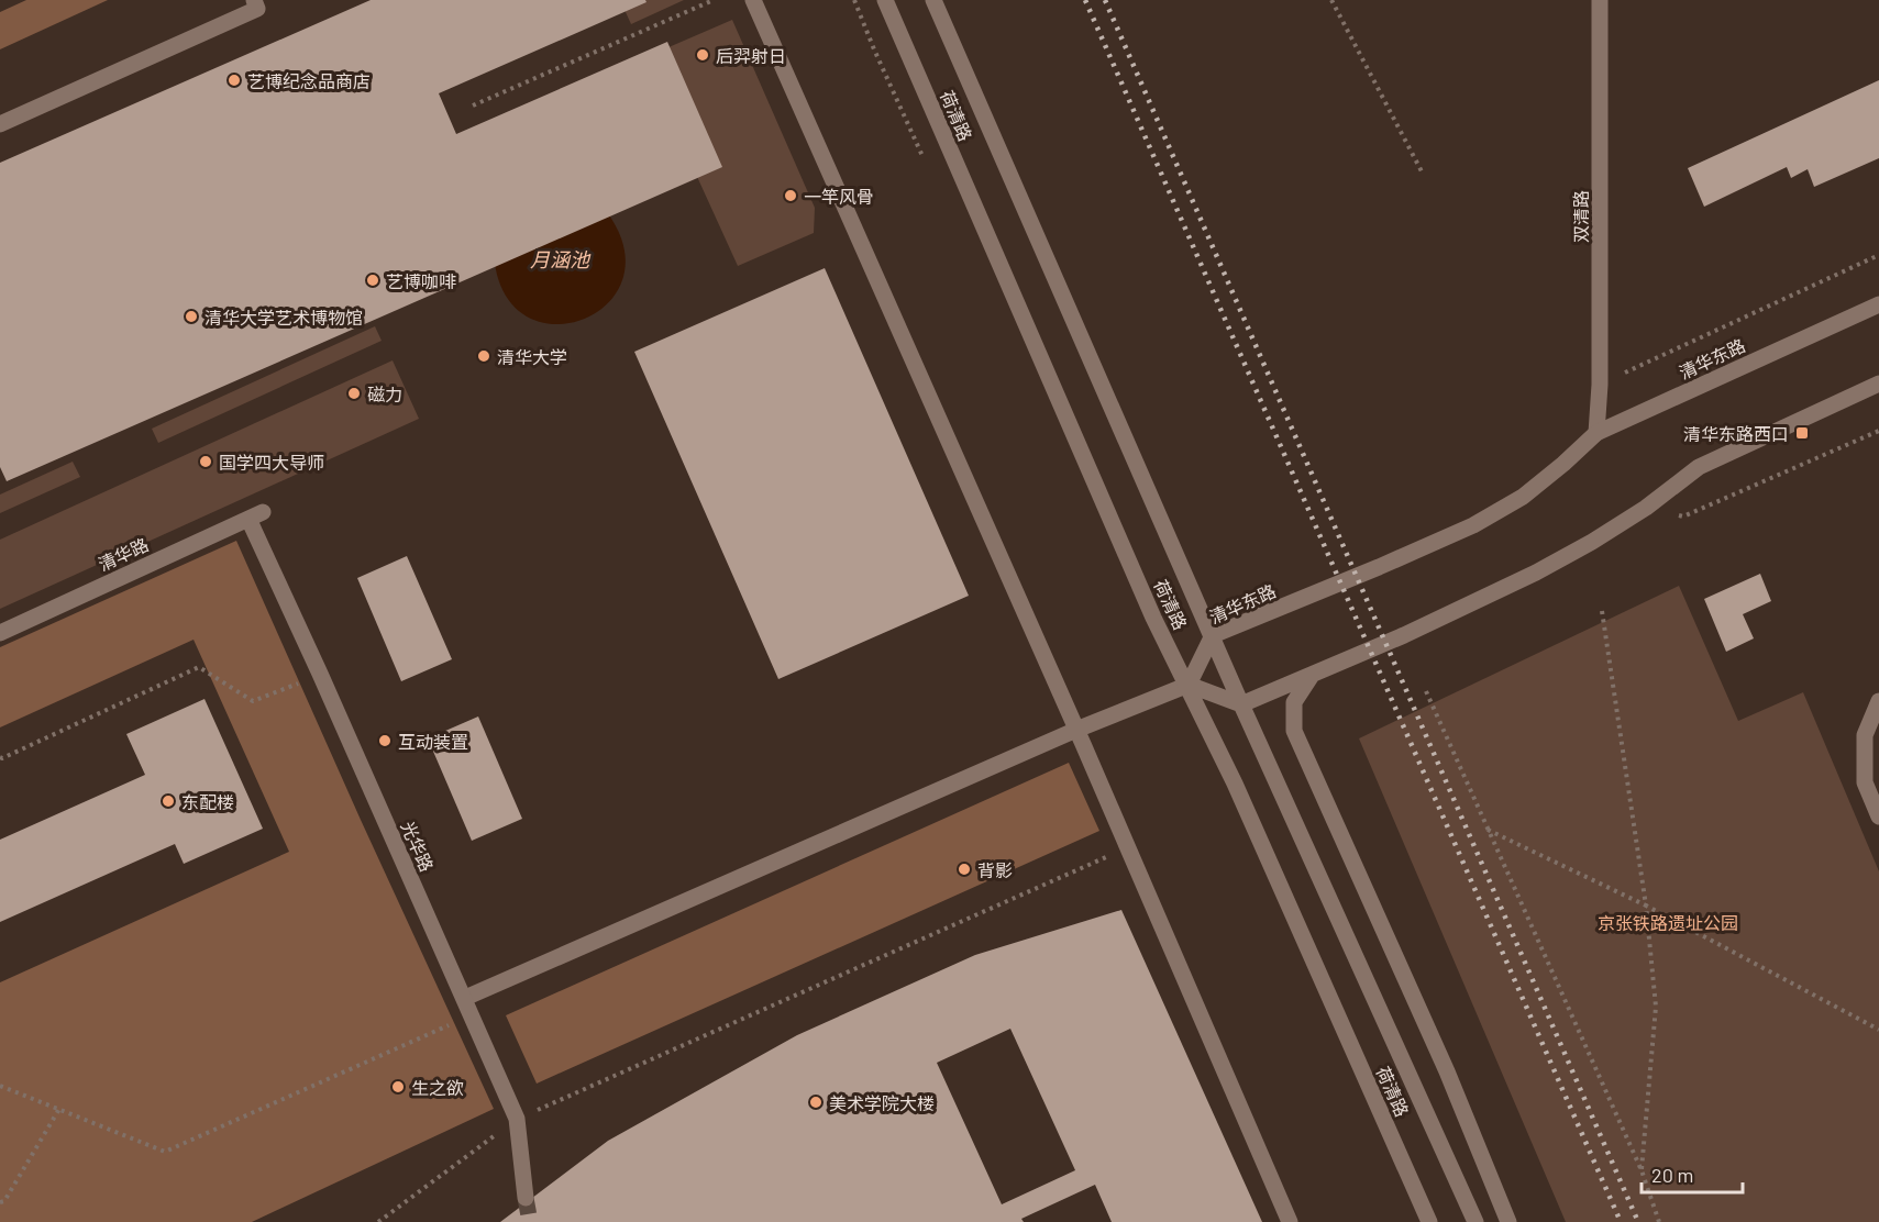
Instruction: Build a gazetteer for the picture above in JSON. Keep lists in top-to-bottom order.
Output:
{
  "streets": {
    "main road": [
      "荷清路",
      "双清路",
      "清华东路",
      "清华路",
      "光华路"
    ]
  },
  "crossings": [
    ["荷清路", "清华东路"],
    ["双清路", "清华东路"],
    ["清华路", "光华路"]
  ],
  "water": ["月涵池"],
  "parks": ["京张铁路遗址公园"],
  "places": {
    "other": [
      "后羿射日",
      "艺博纪念品商店",
      "一竿风骨",
      "艺博咖啡",
      "清华大学艺术博物馆",
      "清华大学",
      "磁力",
      "国学四大导师",
      "互动装置",
      "东配楼",
      "背影",
      "生之欲",
      "美术学院大楼"
    ],
    "transit": ["清华东路西口"]
  },
  "scale_bar": "20 m"
}
